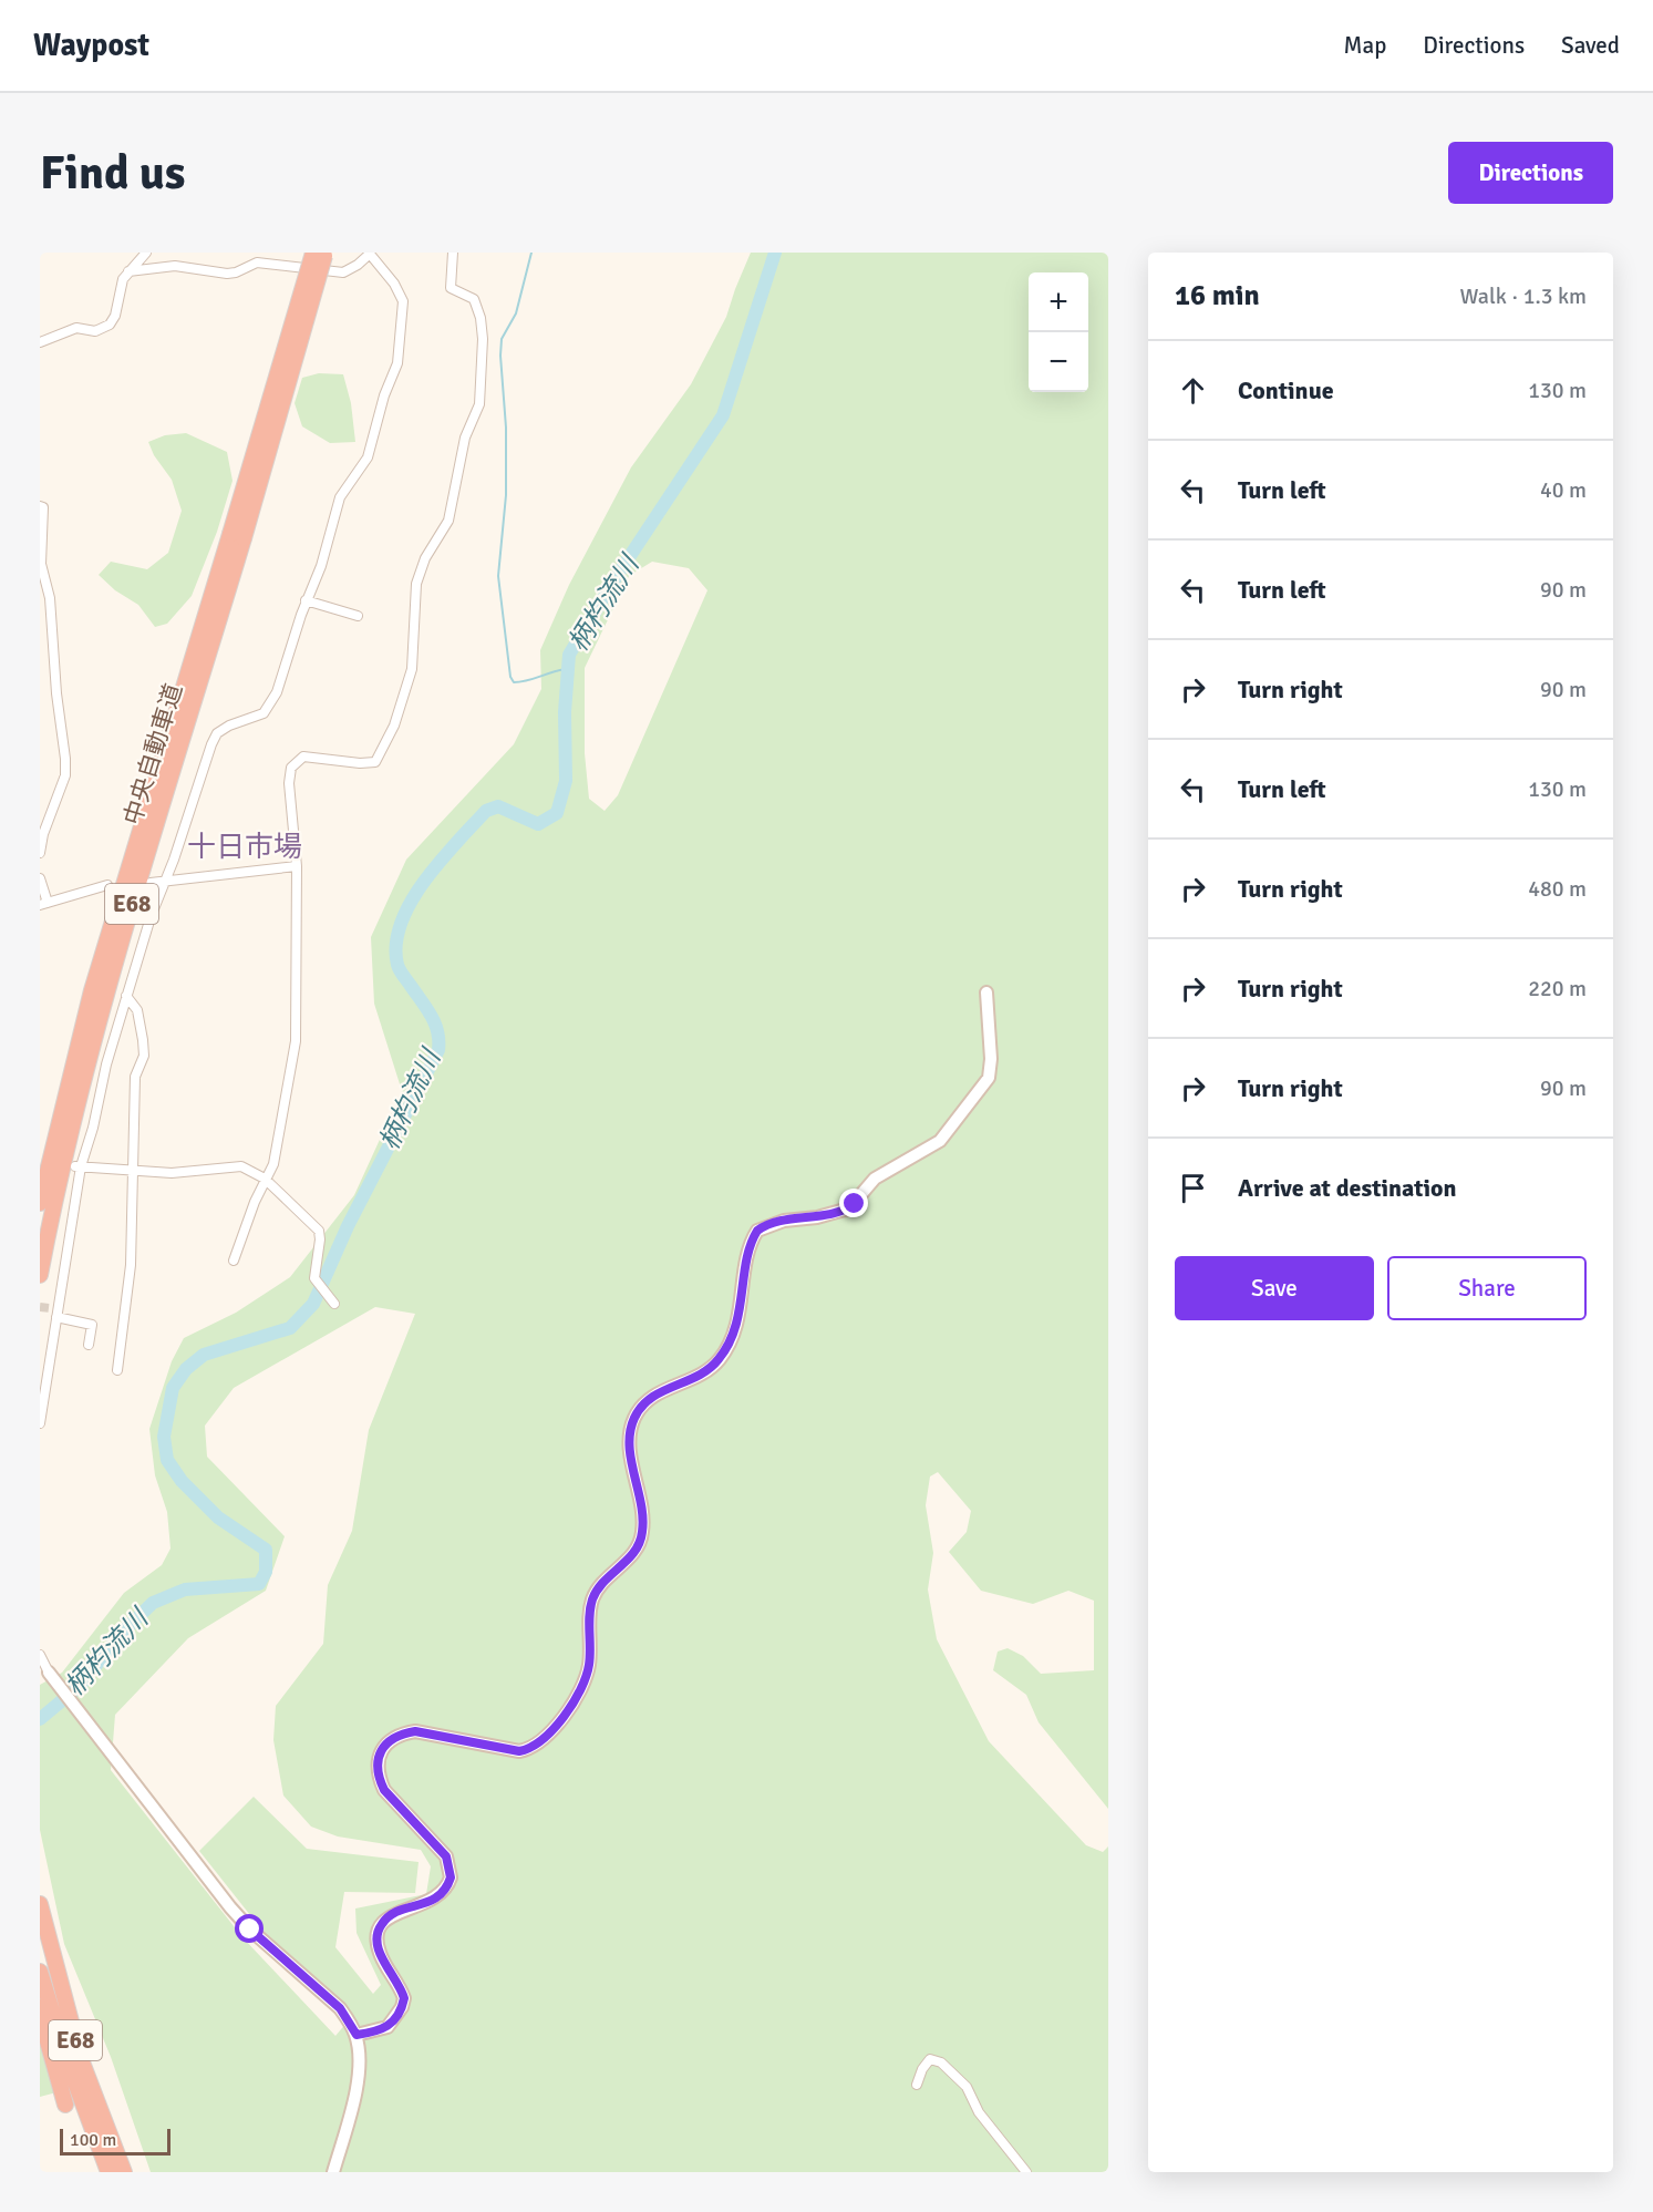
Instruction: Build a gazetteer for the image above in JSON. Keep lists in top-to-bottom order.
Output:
{
  "streets": {
    "highway": ["中央自動車道", "E68"]
  },
  "districts": ["十日市場"],
  "water": ["柄杓流川"],
  "scale_bar": "100 m",
  "page": {
    "header": "Waypost",
    "nav": ["Map", "Directions", "Saved"],
    "buttons": [
      "Directions",
      ["Save", "Share"]
    ],
    "title": "Find us",
    "heading": ["16 min", "Walk · 1.3 km"],
    "map_buttons": ["+", "−"],
    "list": [
      ["Continue", "130 m"],
      ["Turn left", "40 m"],
      ["Turn left", "90 m"],
      ["Turn right", "90 m"],
      ["Turn left", "130 m"],
      ["Turn right", "480 m"],
      ["Turn right", "220 m"],
      ["Turn right", "90 m"],
      "Arrive at destination"
    ],
    "scale": "100 m"
  }
}
